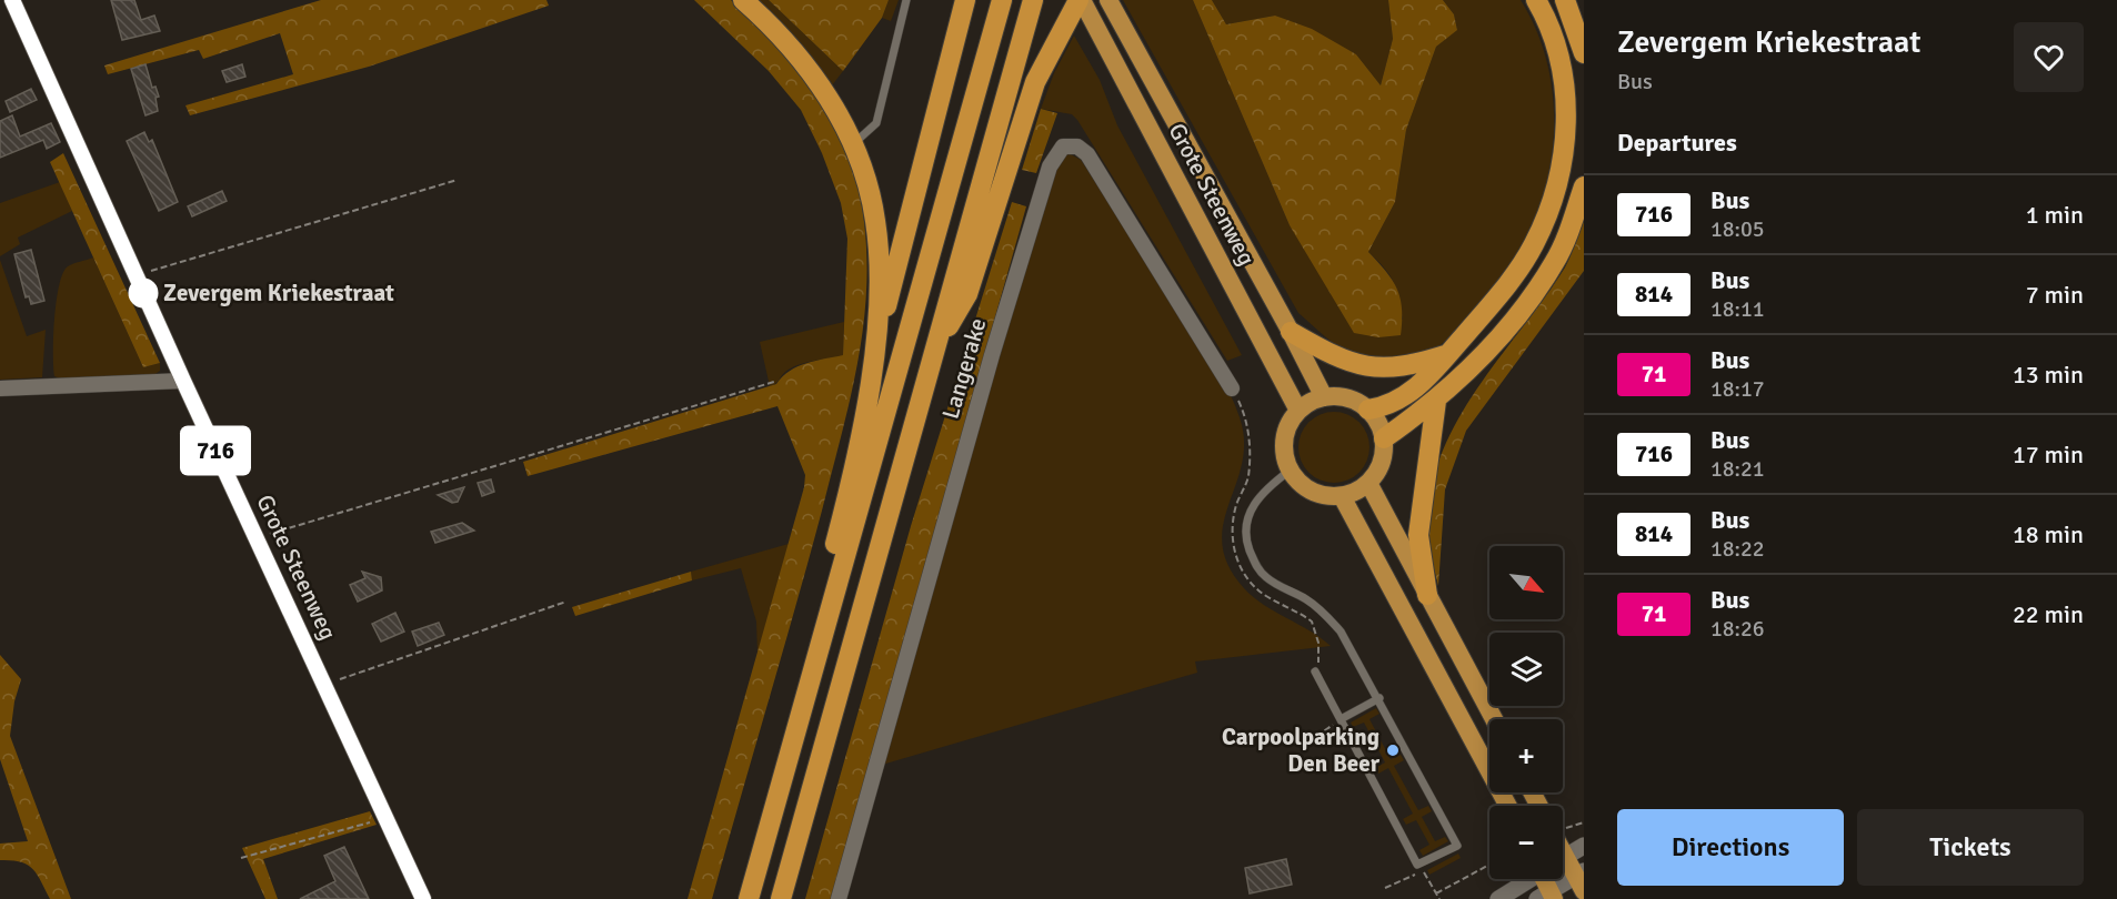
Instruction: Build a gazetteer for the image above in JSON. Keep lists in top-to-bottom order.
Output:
{
  "streets": {
    "highway": ["Grote Steenweg"],
    "street": ["Langerake"]
  },
  "places": ["Zevergem Kriekestraat", "Carpoolparking Den Beer"],
  "lines": ["bus line 716"],
  "north": "bottom right",
  "page": {
    "on_map": "716",
    "heading": [
      ["Zevergem Kriekestraat", "Bus"],
      "Departures"
    ],
    "list": [
      {
        "mark": "716",
        "name": "Bus",
        "note": "18:05",
        "value": "1 min"
      },
      {
        "mark": "814",
        "name": "Bus",
        "note": "18:11",
        "value": "7 min"
      },
      {
        "mark": "71",
        "name": "Bus",
        "note": "18:17",
        "value": "13 min"
      },
      {
        "mark": "716",
        "name": "Bus",
        "note": "18:21",
        "value": "17 min"
      },
      {
        "mark": "814",
        "name": "Bus",
        "note": "18:22",
        "value": "18 min"
      },
      {
        "mark": "71",
        "name": "Bus",
        "note": "18:26",
        "value": "22 min"
      }
    ],
    "map_buttons": ["+", "−"],
    "buttons": ["Directions", "Tickets"]
  }
}
